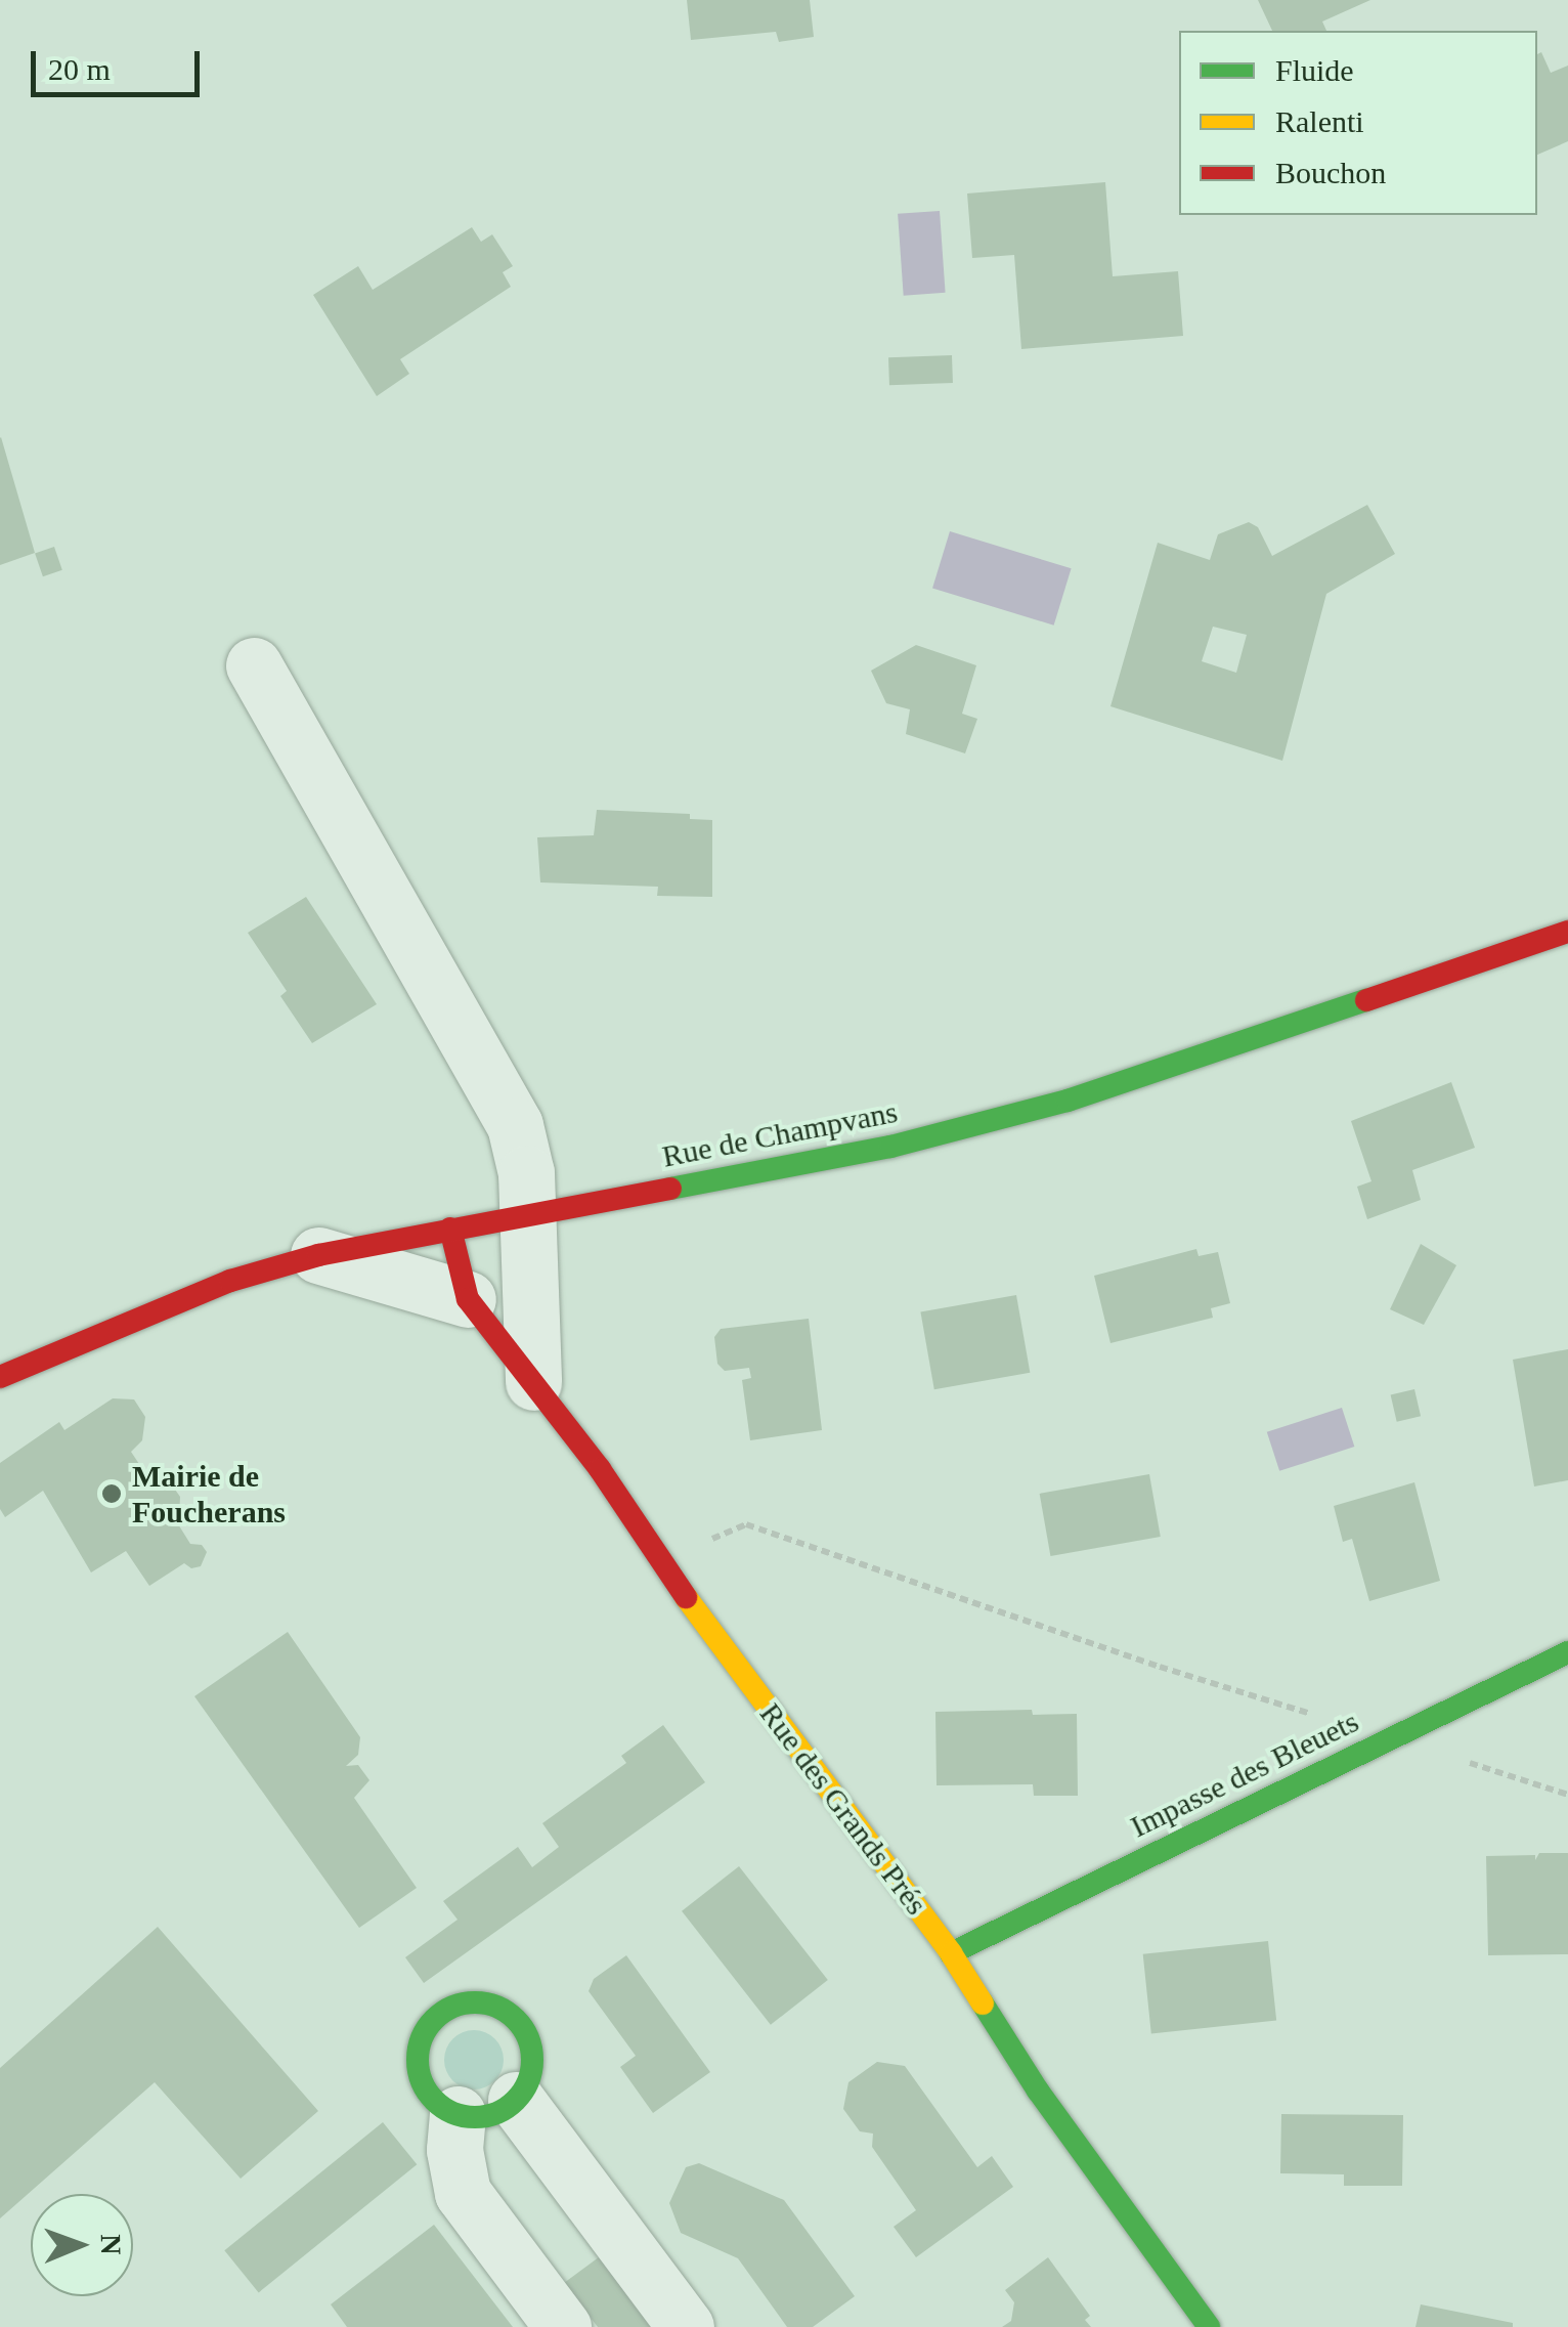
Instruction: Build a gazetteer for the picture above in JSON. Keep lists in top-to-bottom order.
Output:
{
  "streets": {
    "street": ["Rue de Champvans", "Impasse des Bleuets", "Rue des Grands Prés"]
  },
  "crossings": [
    ["Rue de Champvans", "Rue des Grands Prés"],
    ["Impasse des Bleuets", "Rue des Grands Prés"]
  ],
  "places": ["Mairie de Foucherans"],
  "legend": ["Fluide", "Ralenti", "Bouchon"],
  "scale_bar": "20 m",
  "north": "right"
}
